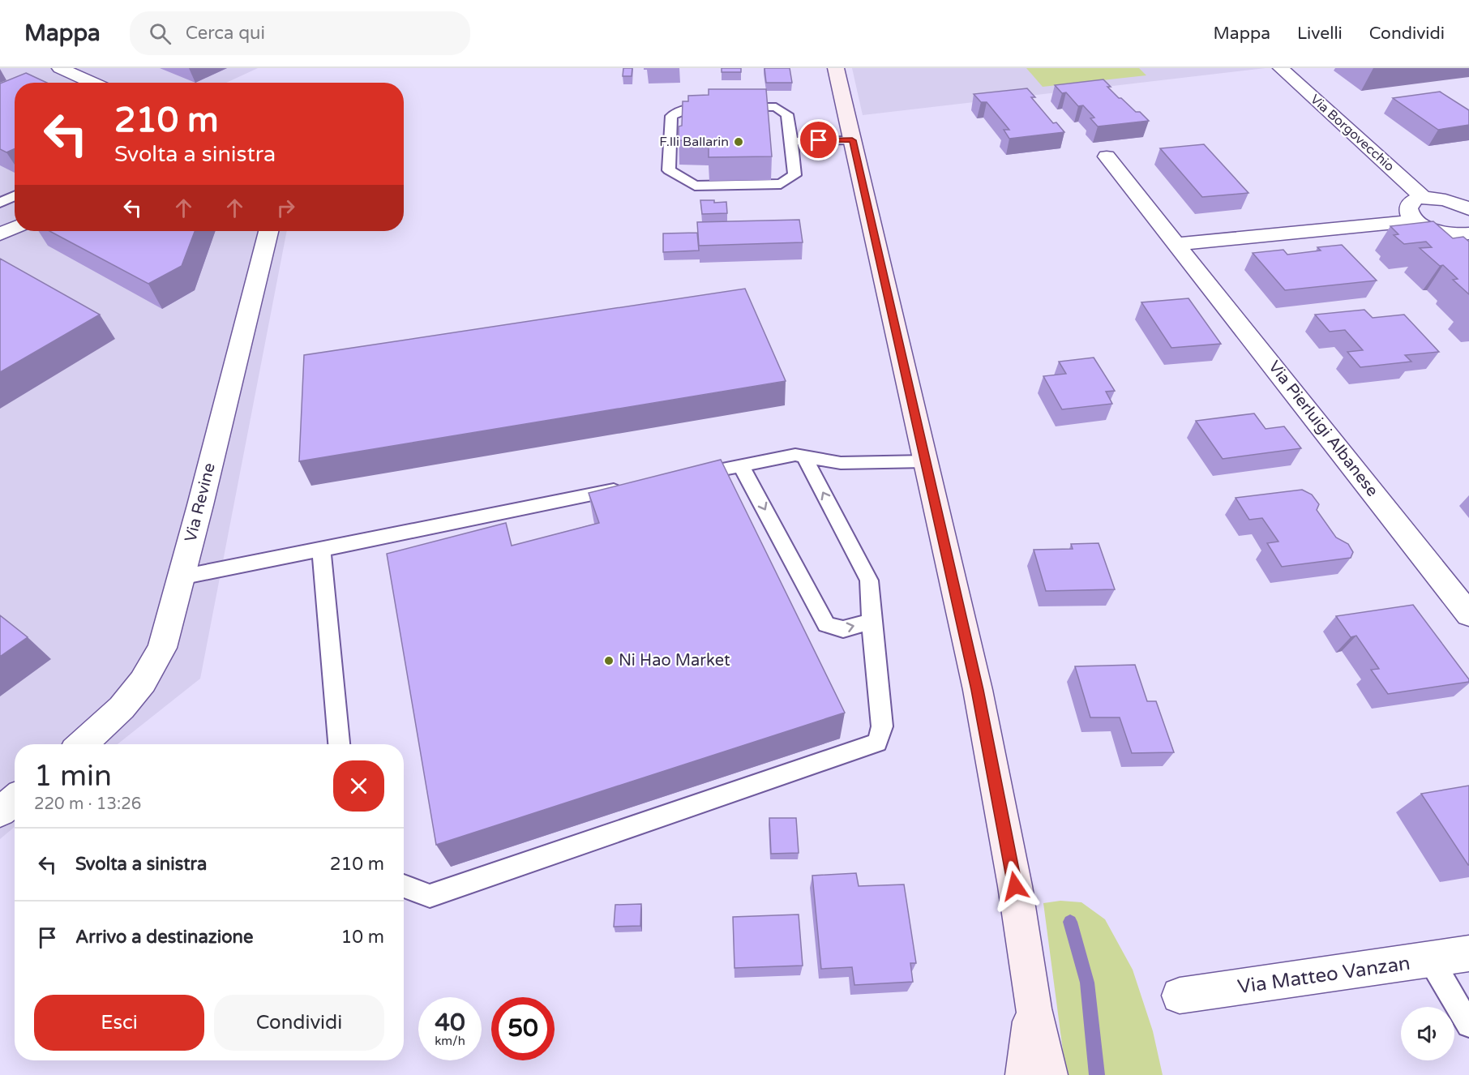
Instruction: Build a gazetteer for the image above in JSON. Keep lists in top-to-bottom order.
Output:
{
  "streets": {
    "street": [
      "Via Borgovecchio",
      "Via Pierluigi Albanese",
      "Via Revine",
      "Via Matteo Vanzan"
    ]
  },
  "places": ["F.lli Ballarin", "Ni Hao Market"],
  "page": {
    "header": "Mappa",
    "search": "Cerca qui",
    "nav": ["Mappa", "Livelli", "Condividi"],
    "turn": ["210 m", "Svolta a sinistra"],
    "heading": ["1 min", "220 m · 13:26"],
    "list": [
      {
        "name": "Svolta a sinistra",
        "value": "210 m"
      },
      {
        "name": "Arrivo a destinazione",
        "value": "10 m"
      }
    ],
    "buttons": ["Esci", "Condividi"],
    "speed": "40 km/h",
    "limit": "50"
  }
}
